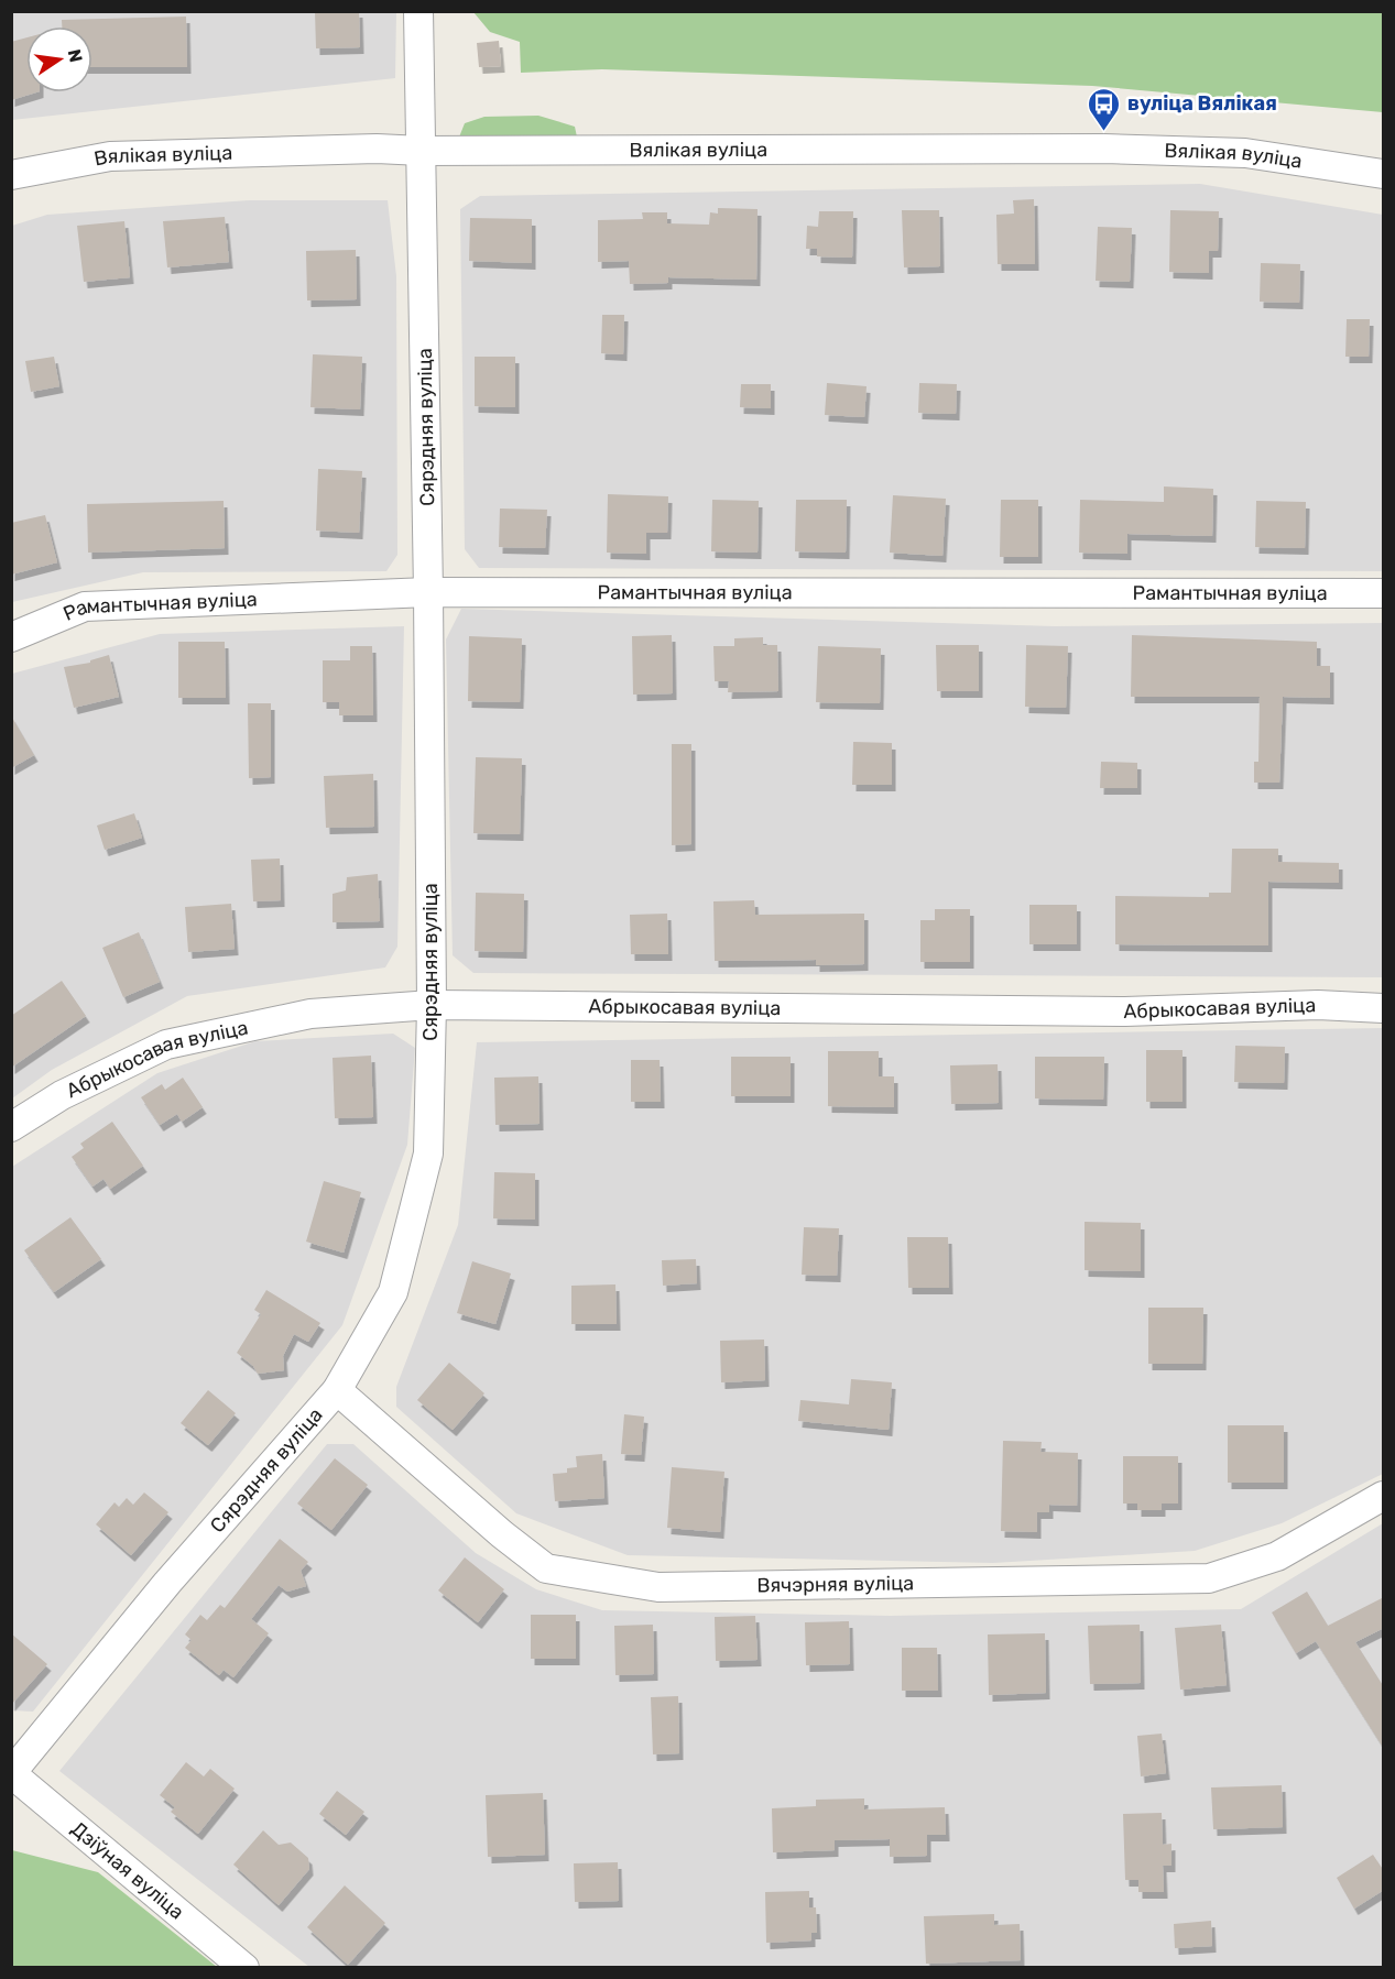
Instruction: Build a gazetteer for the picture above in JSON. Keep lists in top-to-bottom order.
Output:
{
  "streets": {
    "street": [
      "Вялікая вуліца",
      "Сярэдняя вуліца",
      "Рамантычная вуліца",
      "Абрыкосавая вуліца",
      "Вячэрняя вуліца",
      "Дзіўная вуліца"
    ]
  },
  "crossings": [
    ["Вялікая вуліца", "Сярэдняя вуліца"],
    ["Сярэдняя вуліца", "Рамантычная вуліца"],
    ["Сярэдняя вуліца", "Абрыкосавая вуліца"],
    ["Сярэдняя вуліца", "Вячэрняя вуліца"],
    ["Сярэдняя вуліца", "Дзіўная вуліца"]
  ],
  "places": {
    "bus stop": ["вуліца Вялікая"]
  },
  "north": "right"
}
